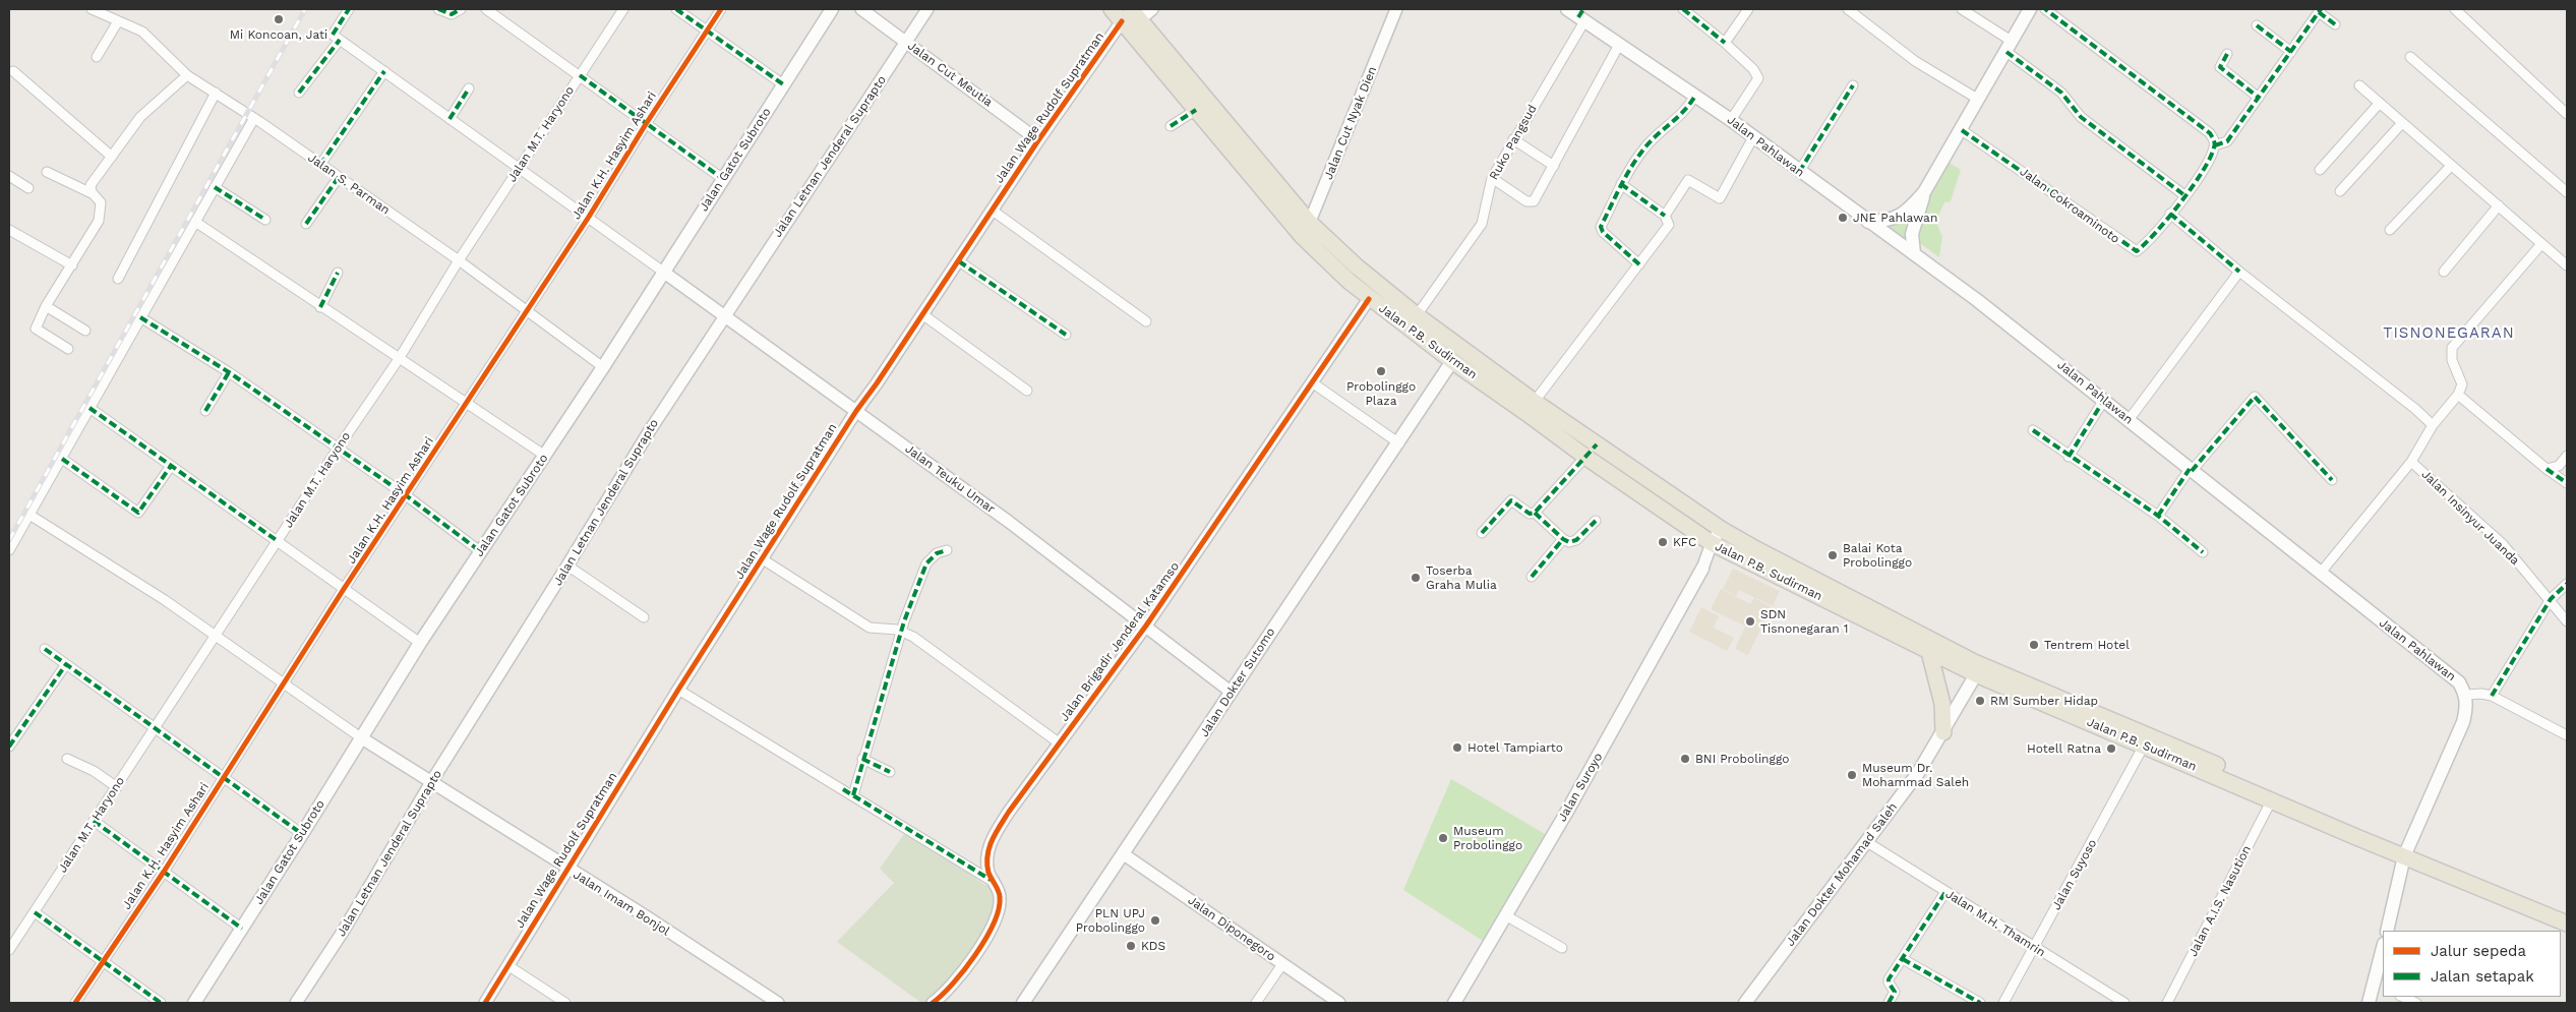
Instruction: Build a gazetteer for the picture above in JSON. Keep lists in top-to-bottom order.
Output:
{
  "streets": {
    "main road": [
      "Jalan Pahlawan",
      "Jalan Gatot Subroto",
      "Jalan P.B. Sudirman",
      "Jalan Dokter Sutomo",
      "Jalan Suroyo",
      "Jalan Dokter Mohamad Saleh"
    ],
    "street": [
      "Jalan Cut Meutia",
      "Jalan Wage Rudolf Supratman",
      "Jalan Cut Nyak Dien",
      "Jalan M.T. Haryono",
      "Ruko Pangsud",
      "Jalan K.H. Hasyim Ashari",
      "Jalan Letnan Jenderal Suprapto",
      "Jalan S. Parman",
      "Jalan Cokroaminoto",
      "Jalan Teuku Umar",
      "Jalan Insinyur Juanda",
      "Jalan Brigadir Jenderal Katamso",
      "Jalan Suyoso",
      "Jalan A.I.S. Nasution",
      "Jalan Imam Bonjol",
      "Jalan M.H. Thamrin",
      "Jalan Diponegoro"
    ]
  },
  "crossings": [
    ["Jalan Cut Meutia", "Jalan Wage Rudolf Supratman"],
    ["Jalan Cut Meutia", "Jalan Letnan Jenderal Suprapto"],
    ["Jalan Wage Rudolf Supratman", "Jalan P.B. Sudirman"],
    ["Jalan Wage Rudolf Supratman", "Jalan Teuku Umar"],
    ["Jalan Wage Rudolf Supratman", "Jalan Imam Bonjol"],
    ["Jalan Cut Nyak Dien", "Jalan P.B. Sudirman"],
    ["Jalan M.T. Haryono", "Jalan S. Parman"],
    ["Ruko Pangsud", "Jalan Pahlawan"],
    ["Ruko Pangsud", "Jalan P.B. Sudirman"],
    ["Jalan Pahlawan", "Jalan P.B. Sudirman"],
    ["Jalan K.H. Hasyim Ashari", "Jalan S. Parman"],
    ["Jalan Letnan Jenderal Suprapto", "Jalan Teuku Umar"],
    ["Jalan Letnan Jenderal Suprapto", "Jalan Imam Bonjol"],
    ["Jalan Gatot Subroto", "Jalan S. Parman"],
    ["Jalan Gatot Subroto", "Jalan Teuku Umar"],
    ["Jalan Gatot Subroto", "Jalan Imam Bonjol"],
    ["Jalan P.B. Sudirman", "Jalan Brigadir Jenderal Katamso"],
    ["Jalan P.B. Sudirman", "Jalan Dokter Sutomo"],
    ["Jalan P.B. Sudirman", "Jalan Suroyo"],
    ["Jalan P.B. Sudirman", "Jalan Dokter Mohamad Saleh"],
    ["Jalan P.B. Sudirman", "Jalan Suyoso"],
    ["Jalan P.B. Sudirman", "Jalan A.I.S. Nasution"],
    ["Jalan Teuku Umar", "Jalan Brigadir Jenderal Katamso"],
    ["Jalan Teuku Umar", "Jalan Dokter Sutomo"],
    ["Jalan Dokter Sutomo", "Jalan Diponegoro"],
    ["Jalan Dokter Mohamad Saleh", "Jalan M.H. Thamrin"],
    ["Jalan Suyoso", "Jalan M.H. Thamrin"]
  ],
  "districts": ["TISNONEGARAN"],
  "places": [
    "Mi Koncoan, Jati",
    "JNE Pahlawan",
    "Probolinggo Plaza",
    "KFC",
    "Balai Kota Probolinggo",
    "Toserba Graha Mulia",
    "SDN Tisnonegaran 1",
    "Tentrem Hotel",
    "RM Sumber Hidap",
    "Hotel Tampiarto",
    "Hotell Ratna",
    "BNI Probolinggo",
    "Museum Dr. Mohammad Saleh",
    "Museum Probolinggo",
    "PLN UPJ Probolinggo",
    "KDS"
  ],
  "legend": ["Jalur sepeda", "Jalan setapak"]
}
